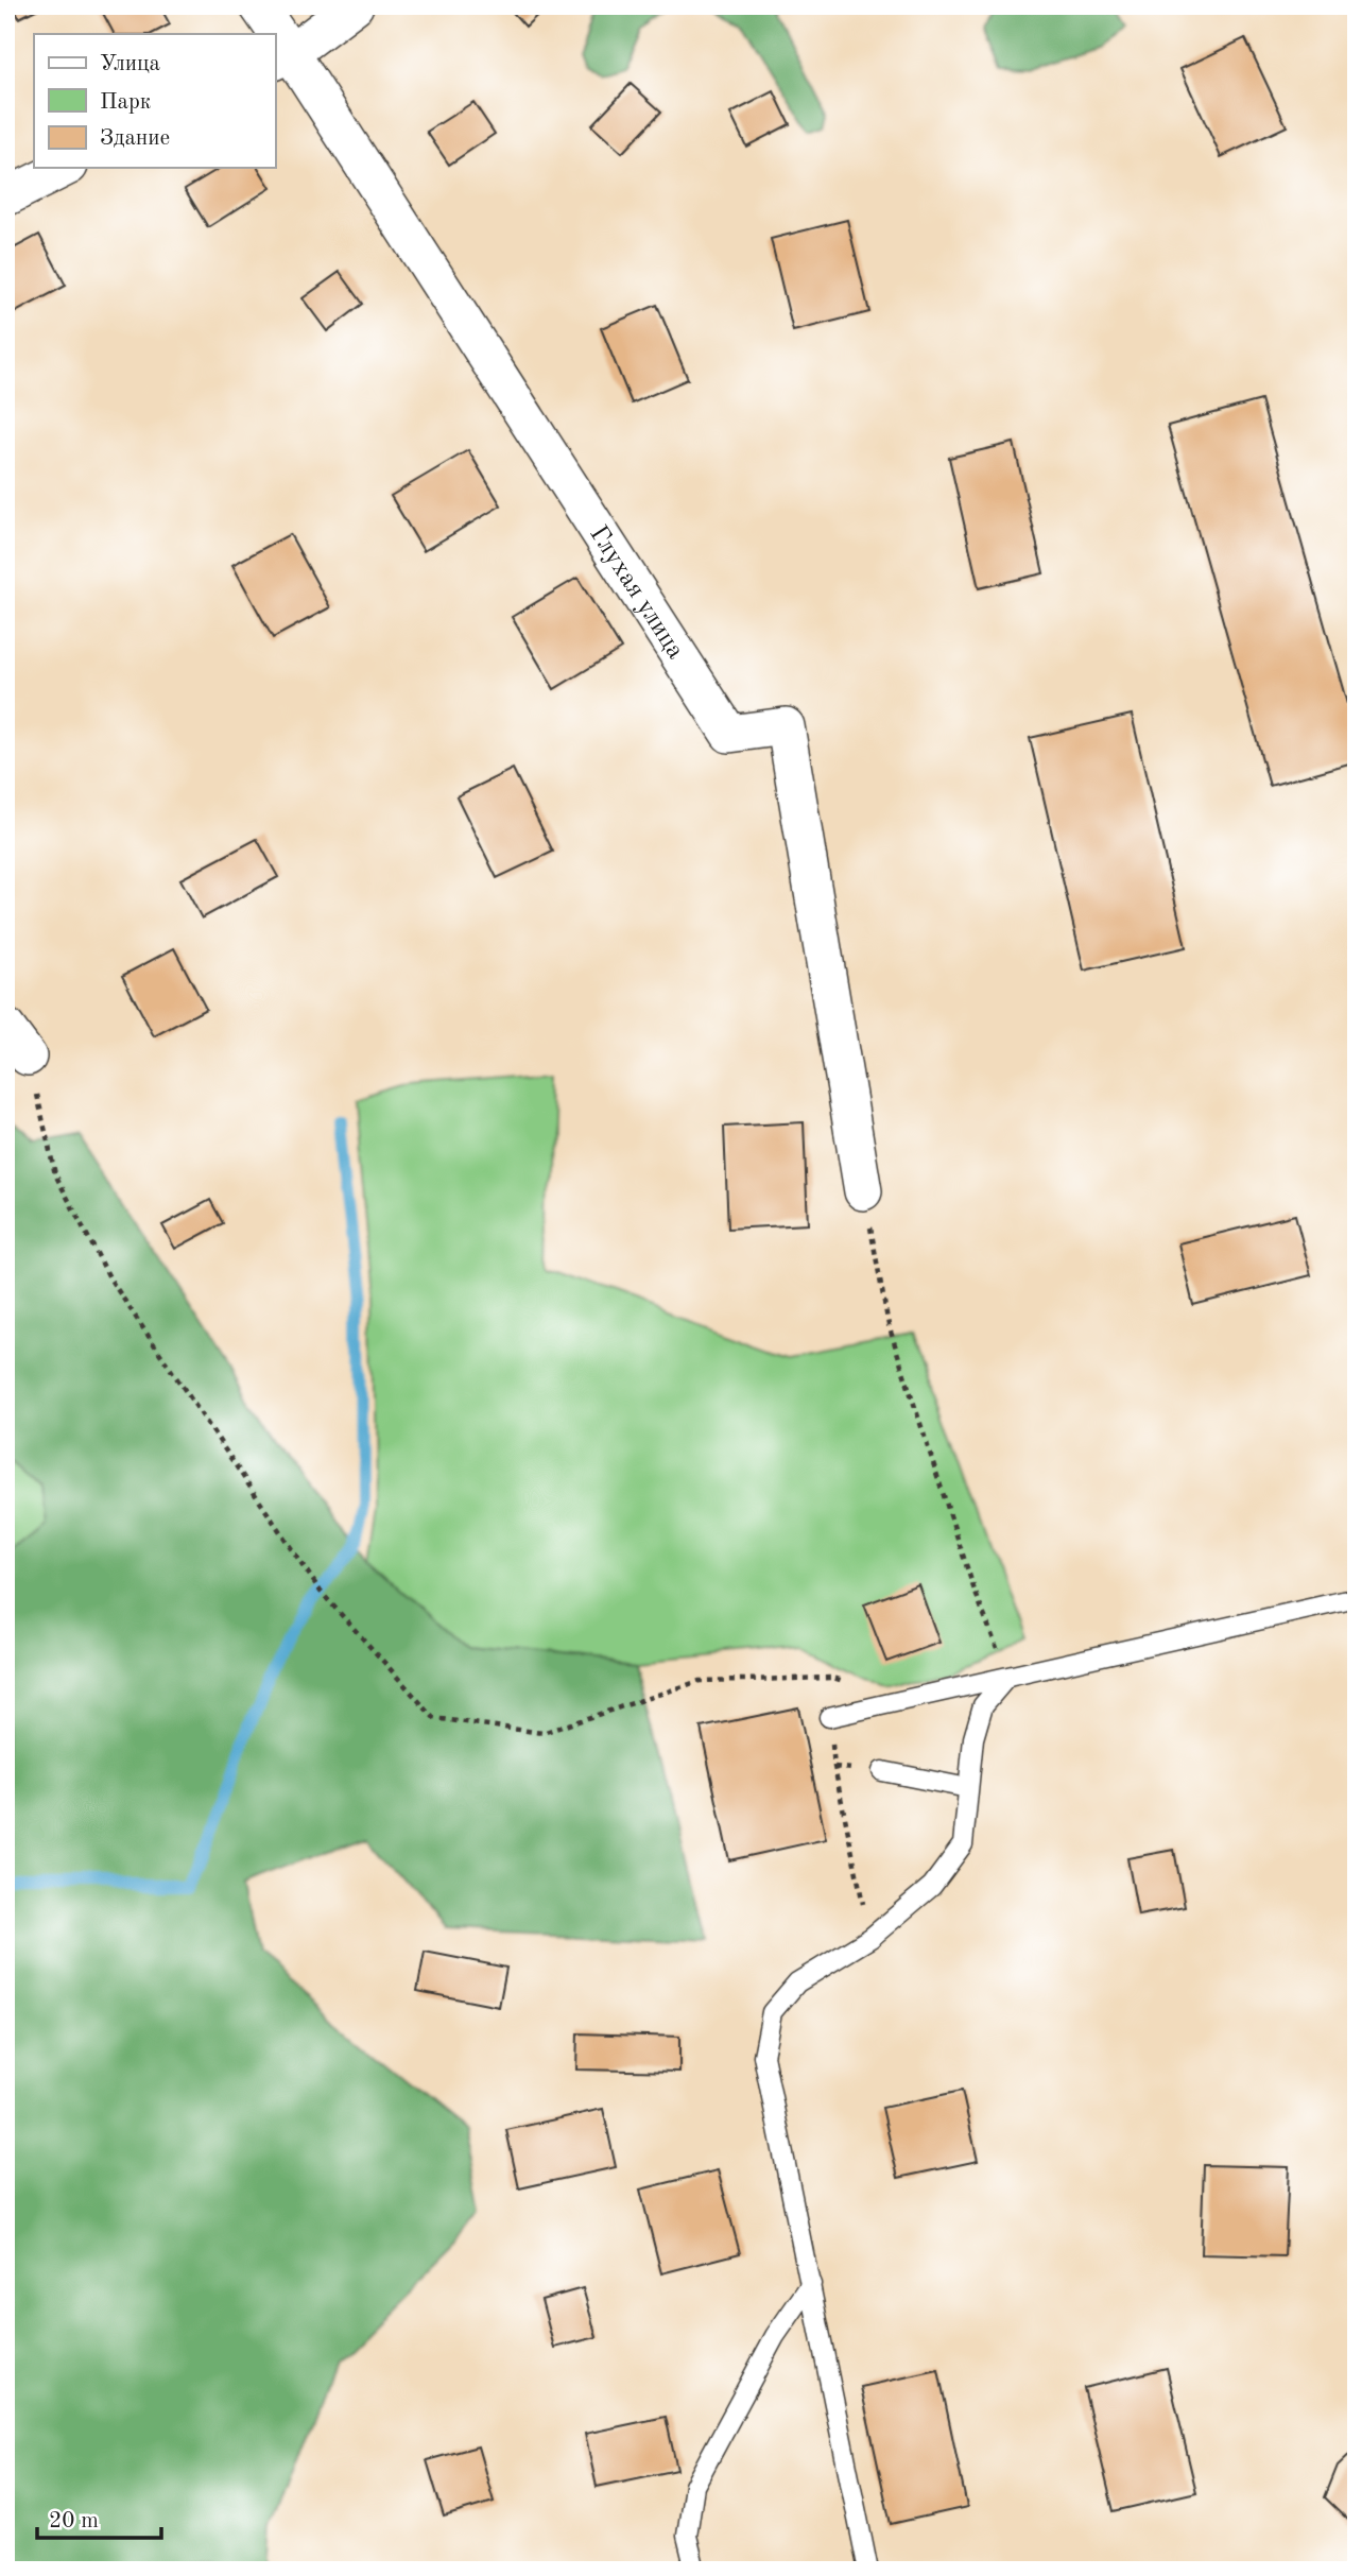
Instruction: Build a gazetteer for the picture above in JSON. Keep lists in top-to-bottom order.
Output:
{
  "streets": {
    "street": ["Глухая улица"]
  },
  "legend": ["Улица", "Парк", "Здание"],
  "scale_bar": "20 m"
}
